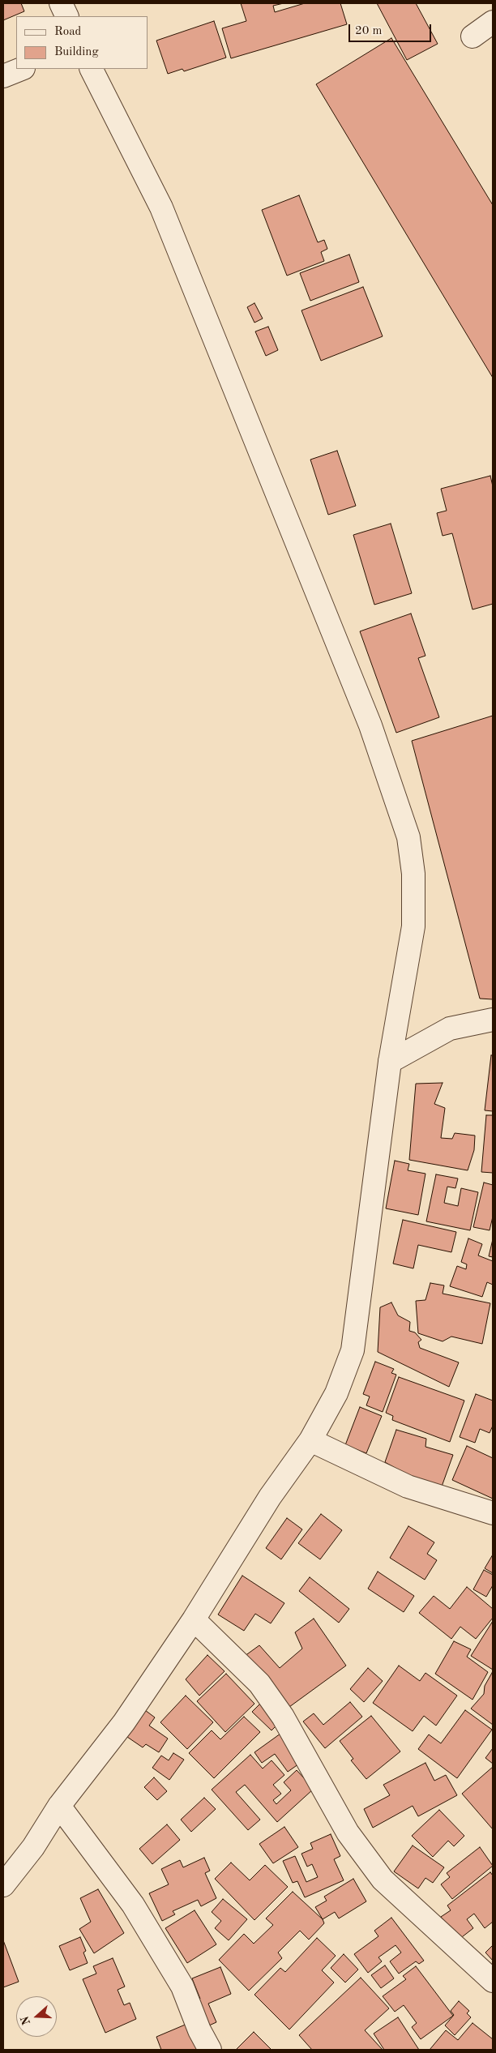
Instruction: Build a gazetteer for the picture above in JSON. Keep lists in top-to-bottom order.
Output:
{
  "legend": ["Road", "Building"],
  "scale_bar": "20 m",
  "north": "left"
}
